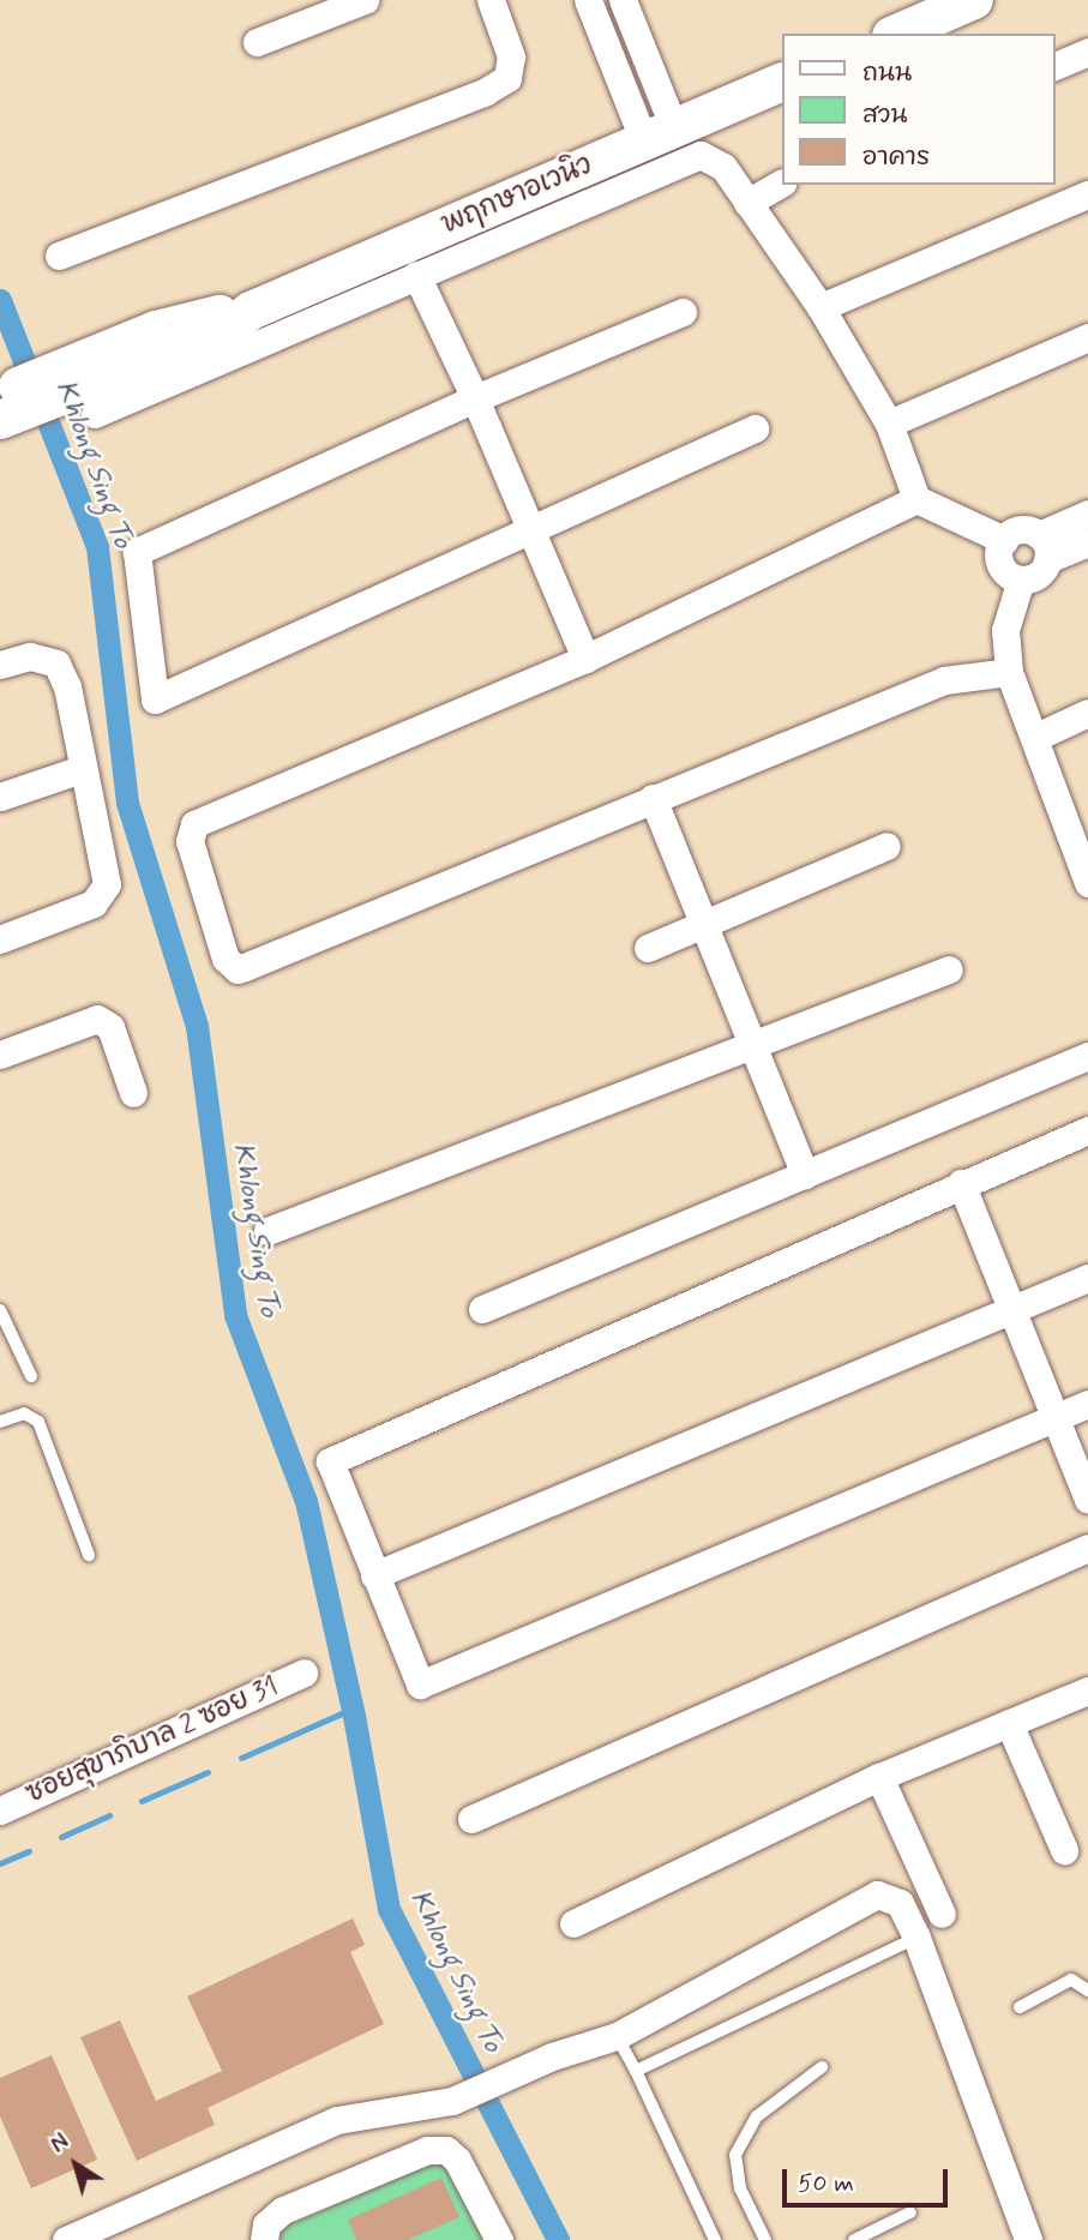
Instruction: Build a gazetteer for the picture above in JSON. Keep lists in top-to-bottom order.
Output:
{
  "streets": {
    "street": ["พฤกษาอเวนิว", "ซอยสุขาภิบาล 2 ซอย 31"]
  },
  "water": ["Khlong Sing To"],
  "legend": ["ถนน", "สวน", "อาคาร"],
  "scale_bar": "50 m",
  "north": "top left"
}
